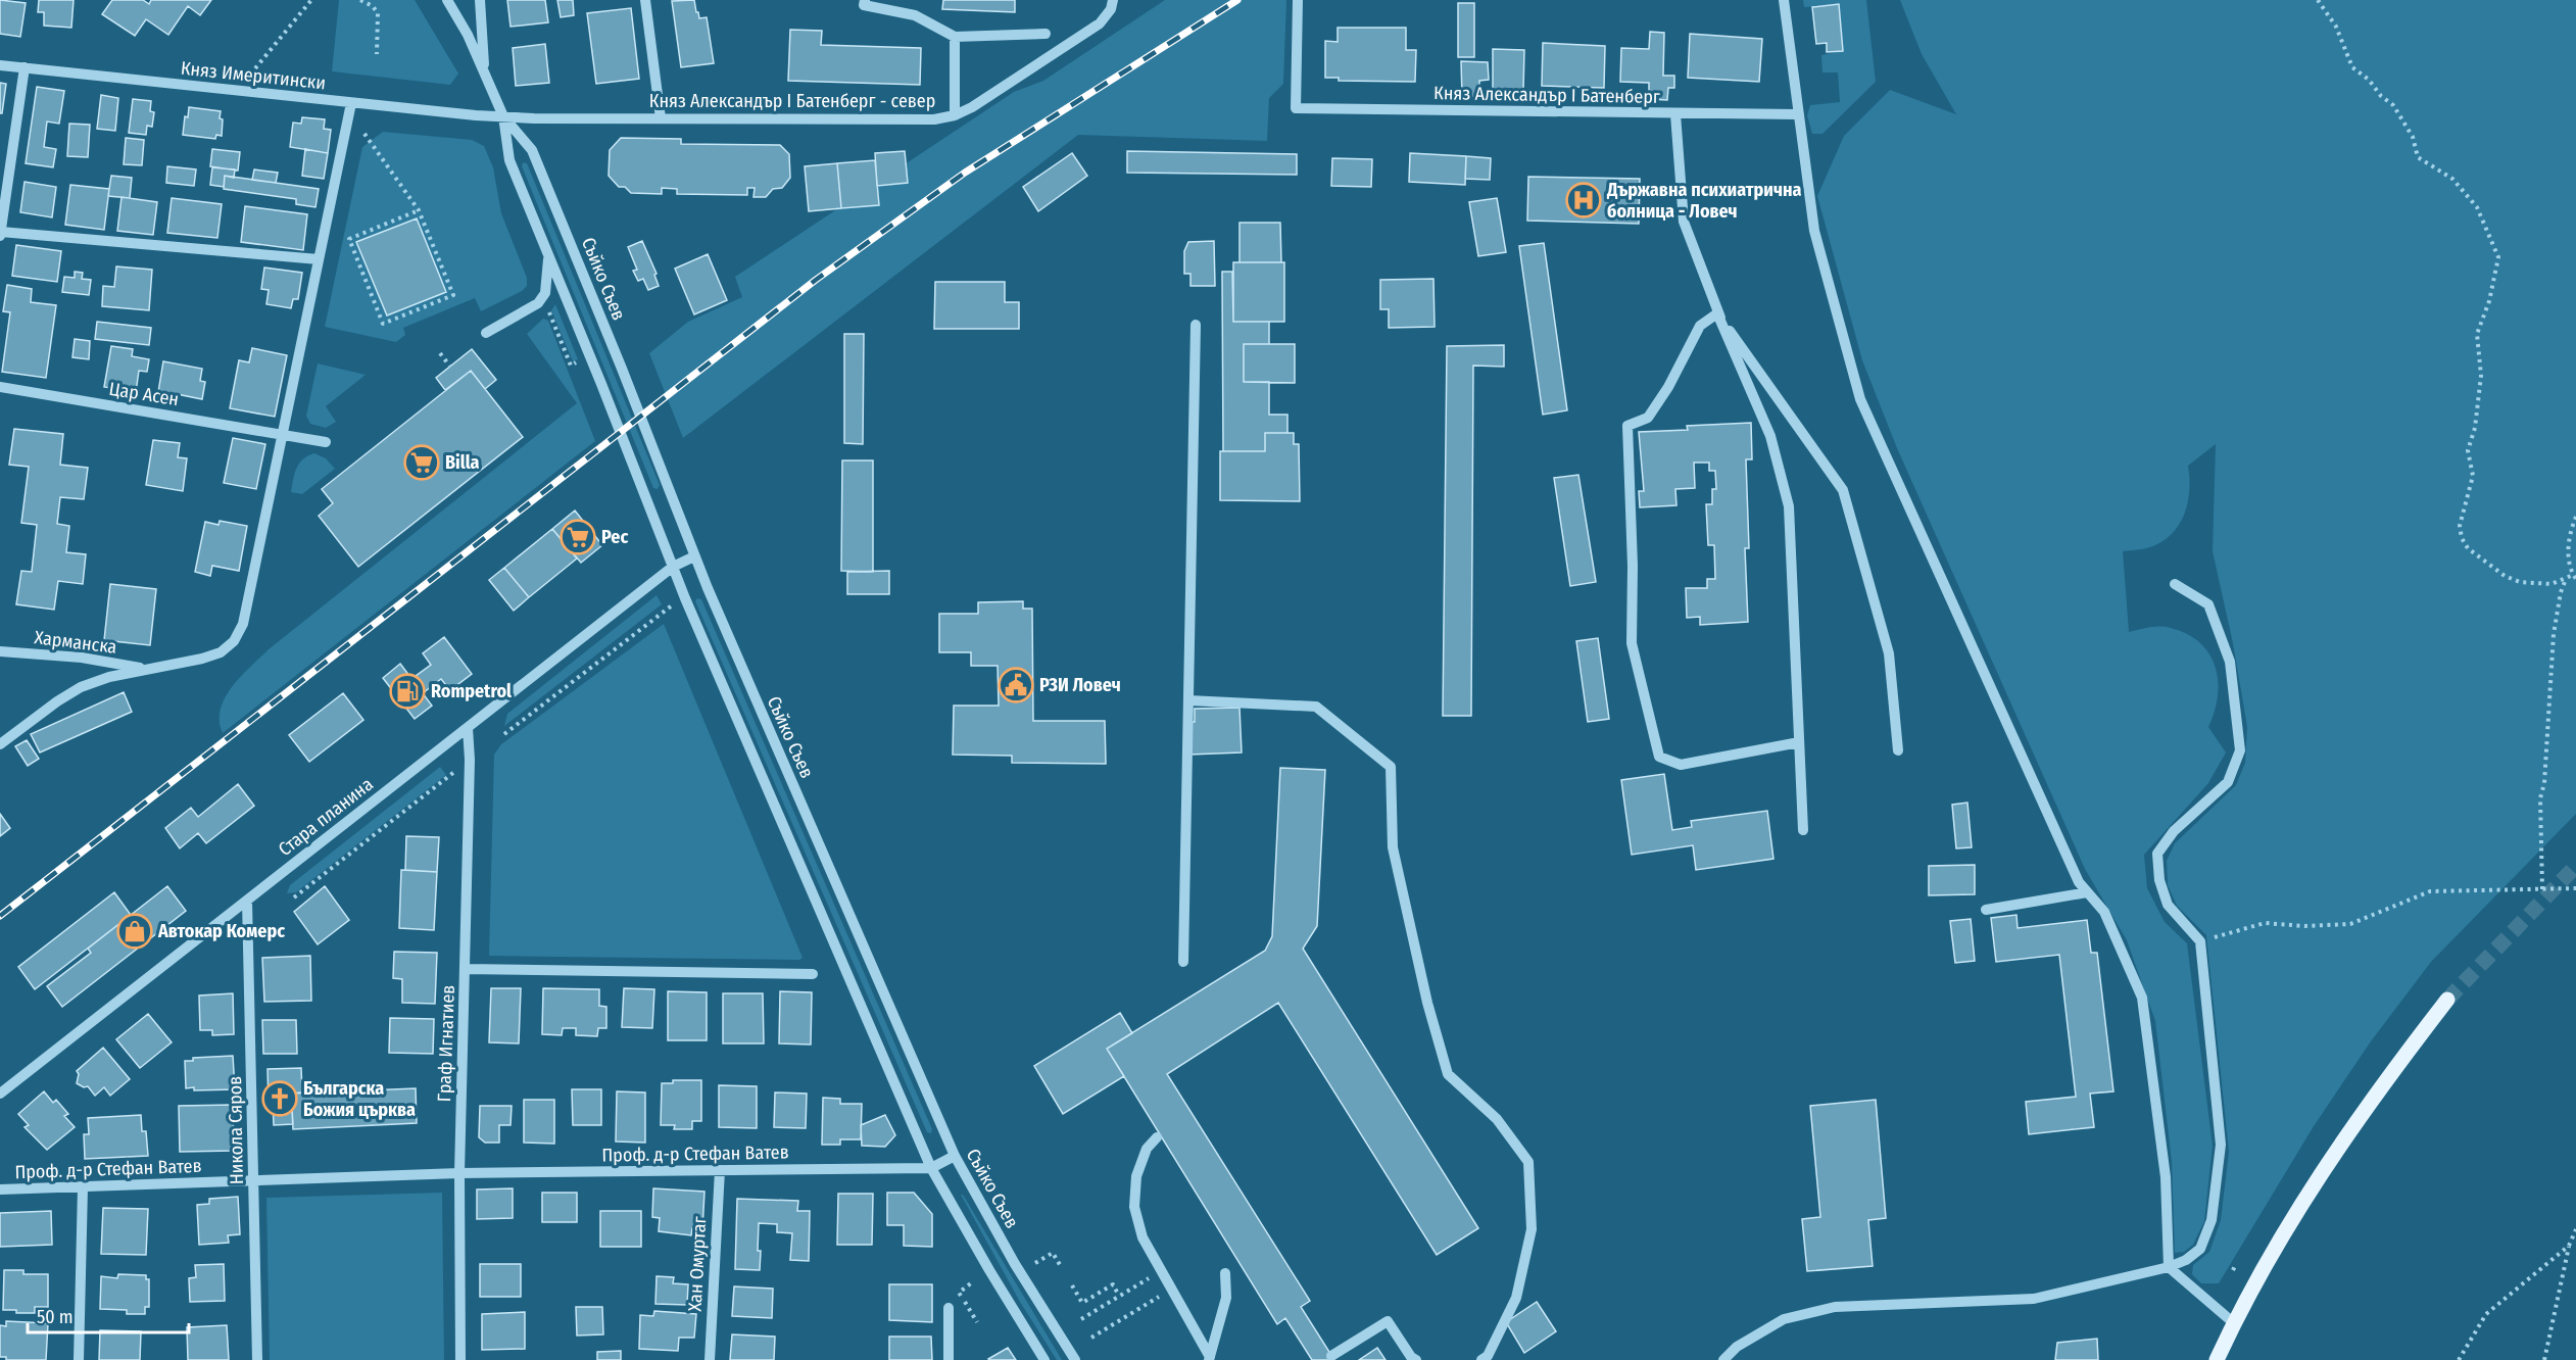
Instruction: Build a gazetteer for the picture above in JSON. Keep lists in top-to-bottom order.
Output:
{
  "streets": {
    "street": [
      "Княз Имеритински",
      "Княз Александър I Батенберг",
      "Княз Александър I Батенберг - север",
      "Съйко Съев",
      "Цар Асен",
      "Харманска",
      "Стара планина",
      "Граф Игнатиев",
      "Никола Сяров",
      "Проф. д-р Стефан Ватев",
      "Хан Омуртаг"
    ]
  },
  "crossings": [
    ["Княз Имеритински", "Княз Александър I Батенберг - север"],
    ["Княз Имеритински", "Съйко Съев"],
    ["Княз Александър I Батенберг - север", "Съйко Съев"],
    ["Съйко Съев", "Стара планина"],
    ["Съйко Съев", "Проф. д-р Стефан Ватев"],
    ["Стара планина", "Граф Игнатиев"],
    ["Стара планина", "Никола Сяров"],
    ["Граф Игнатиев", "Проф. д-р Стефан Ватев"],
    ["Никола Сяров", "Проф. д-р Стефан Ватев"],
    ["Проф. д-р Стефан Ватев", "Хан Омуртаг"]
  ],
  "places": {
    "hospital": ["Държавна психиатрична болница - Ловеч"],
    "supermarket": ["Billa", "Рес"],
    "public building": ["РЗИ Ловеч"],
    "fuel station": ["Rompetrol"],
    "shop": ["Автокар Комерс"],
    "church": ["Българска Божия църква"]
  },
  "scale_bar": "50 m"
}
